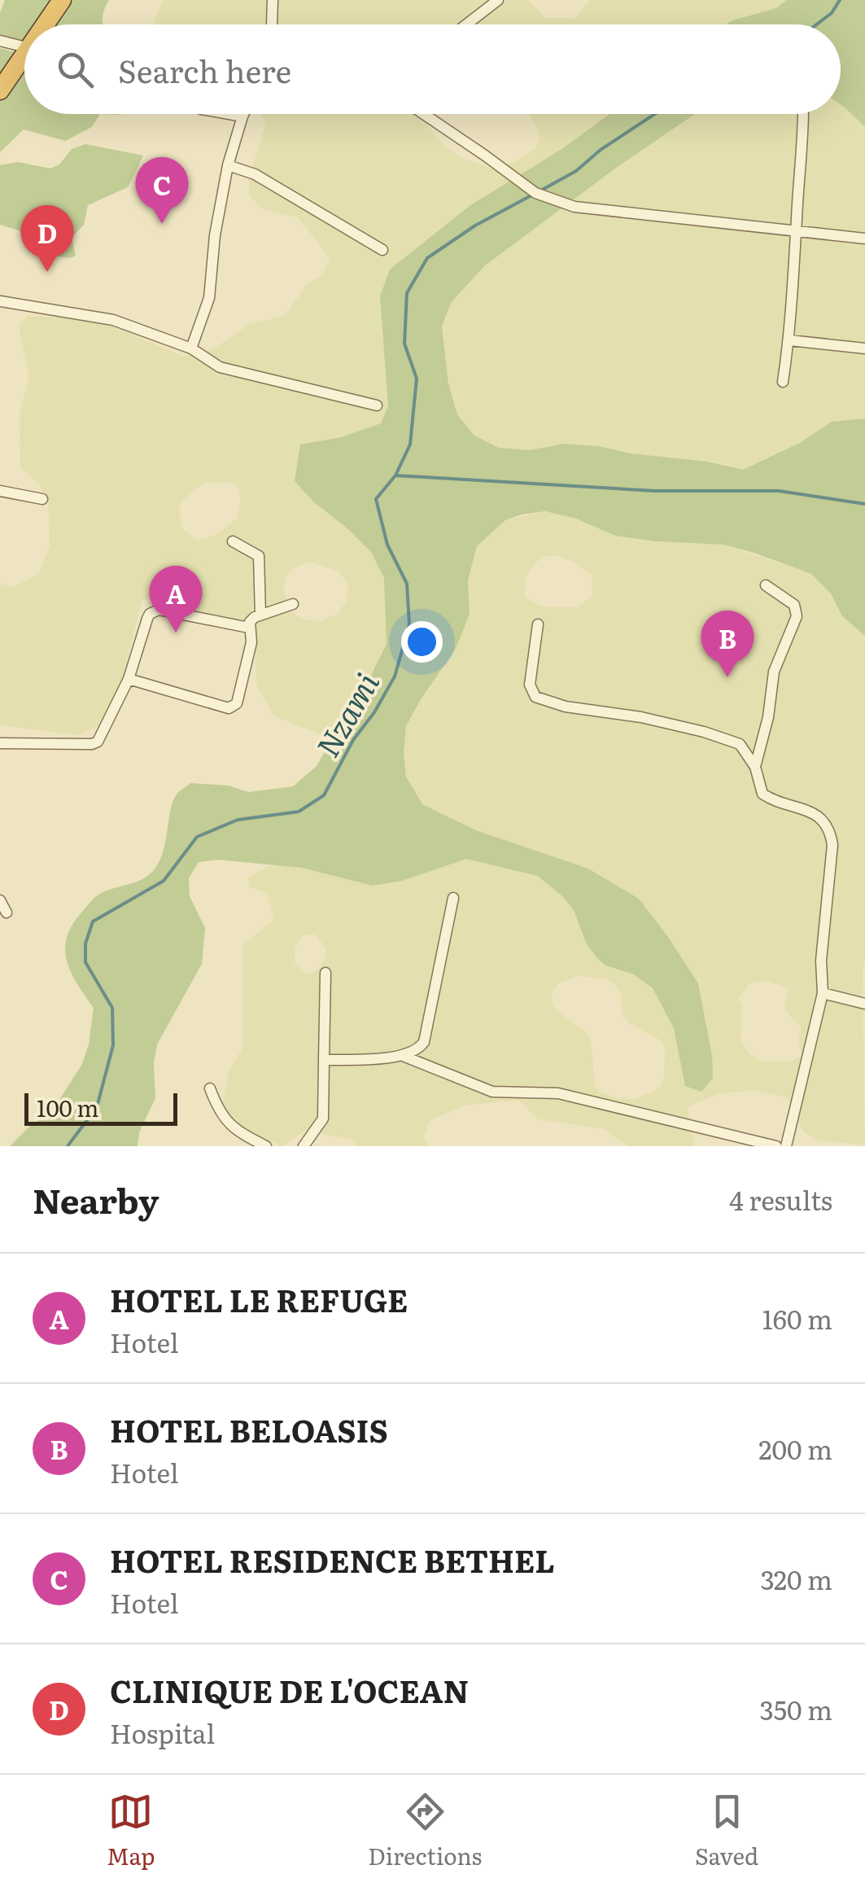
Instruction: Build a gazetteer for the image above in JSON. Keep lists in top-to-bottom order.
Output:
{
  "water": ["Nzami"],
  "scale_bar": "100 m",
  "page": {
    "search": "Search here",
    "pins": [
      "C",
      "D",
      "A",
      "B"
    ],
    "scale": "100 m",
    "heading": ["Nearby", "4 results"],
    "list": [
      {
        "mark": "A",
        "name": "HOTEL LE REFUGE",
        "note": "Hotel",
        "value": "160 m"
      },
      {
        "mark": "B",
        "name": "HOTEL BELOASIS",
        "note": "Hotel",
        "value": "200 m"
      },
      {
        "mark": "C",
        "name": "HOTEL RESIDENCE BETHEL",
        "note": "Hotel",
        "value": "320 m"
      },
      {
        "mark": "D",
        "name": "CLINIQUE DE L'OCEAN",
        "note": "Hospital",
        "value": "350 m"
      }
    ],
    "nav": ["Map", "Directions", "Saved"]
  }
}
